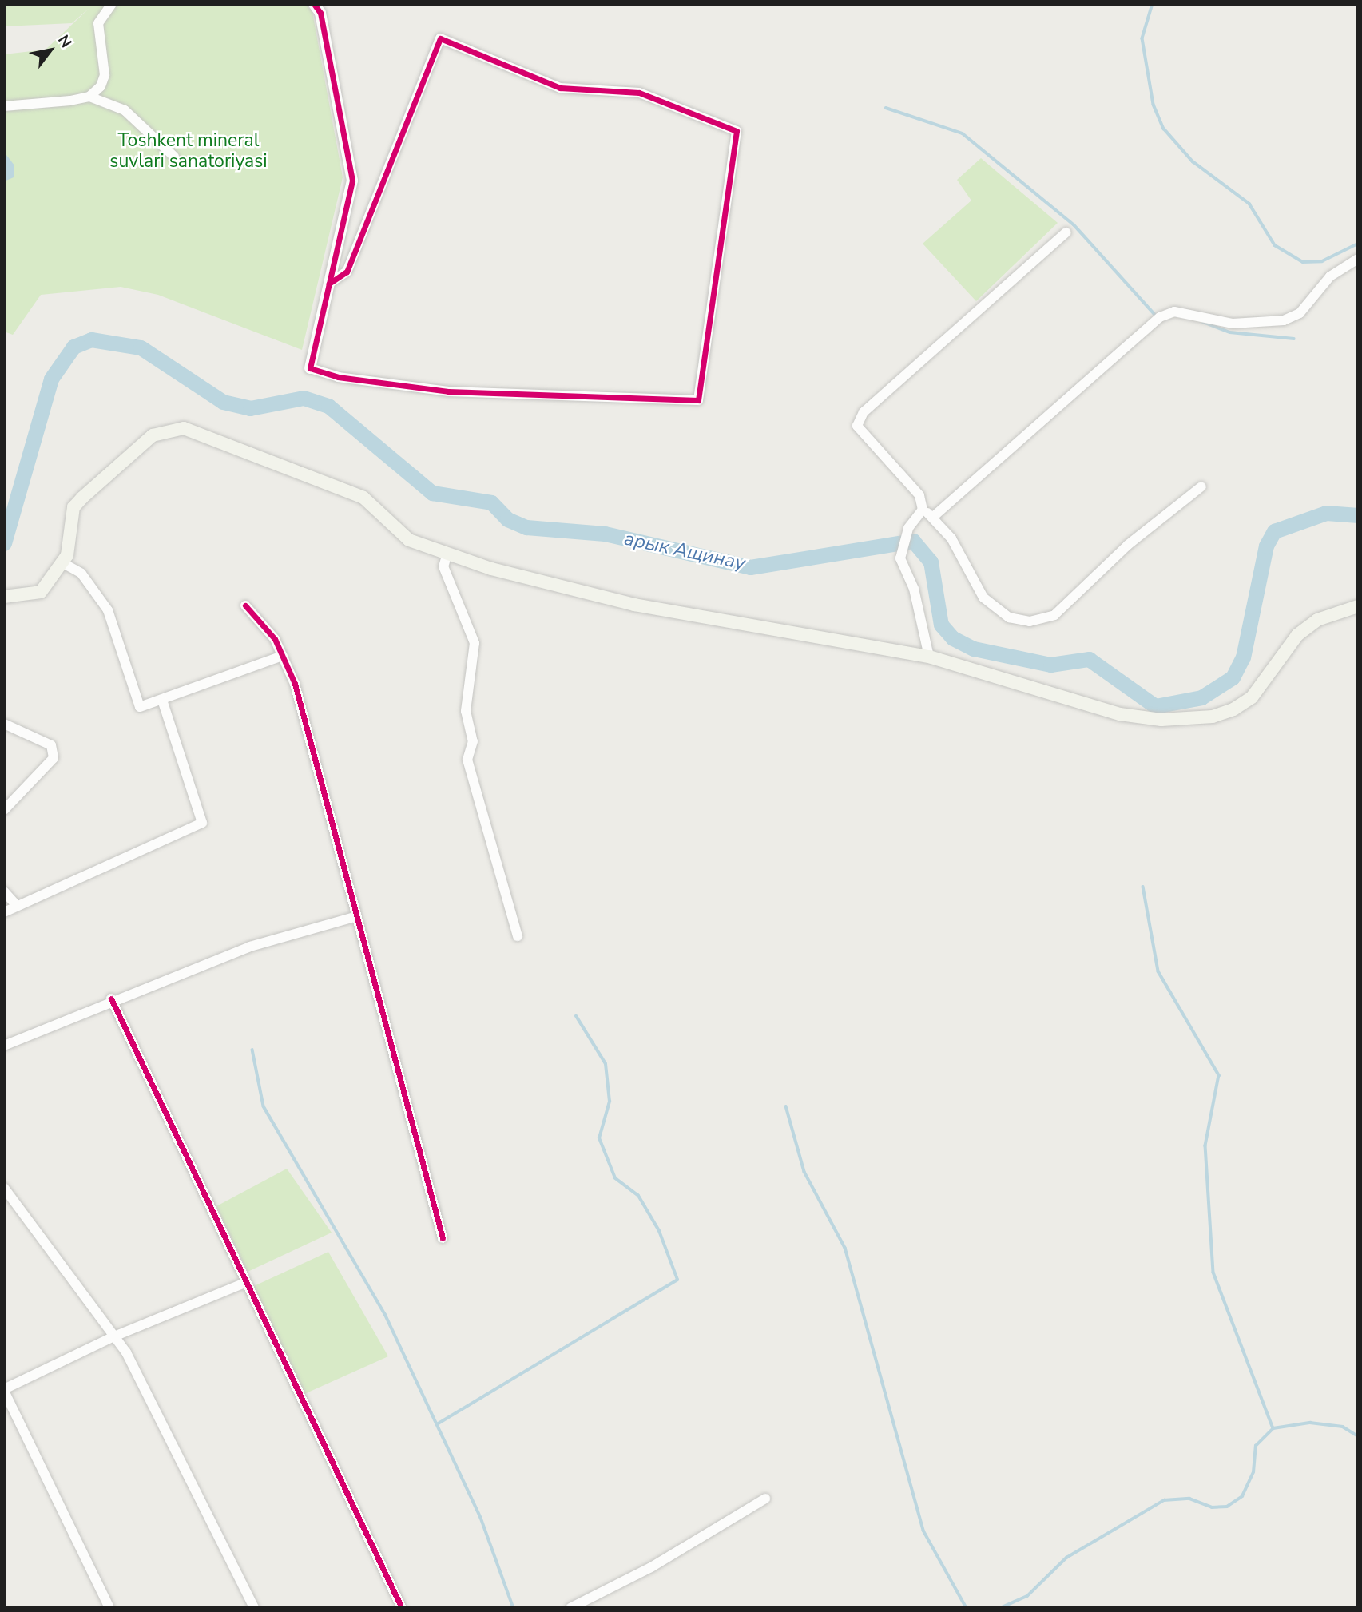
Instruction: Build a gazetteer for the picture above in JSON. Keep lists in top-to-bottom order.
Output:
{
  "water": ["арык Ащинау"],
  "parks": ["Toshkent mineral suvlari sanatoriyasi"],
  "north": "top right"
}
